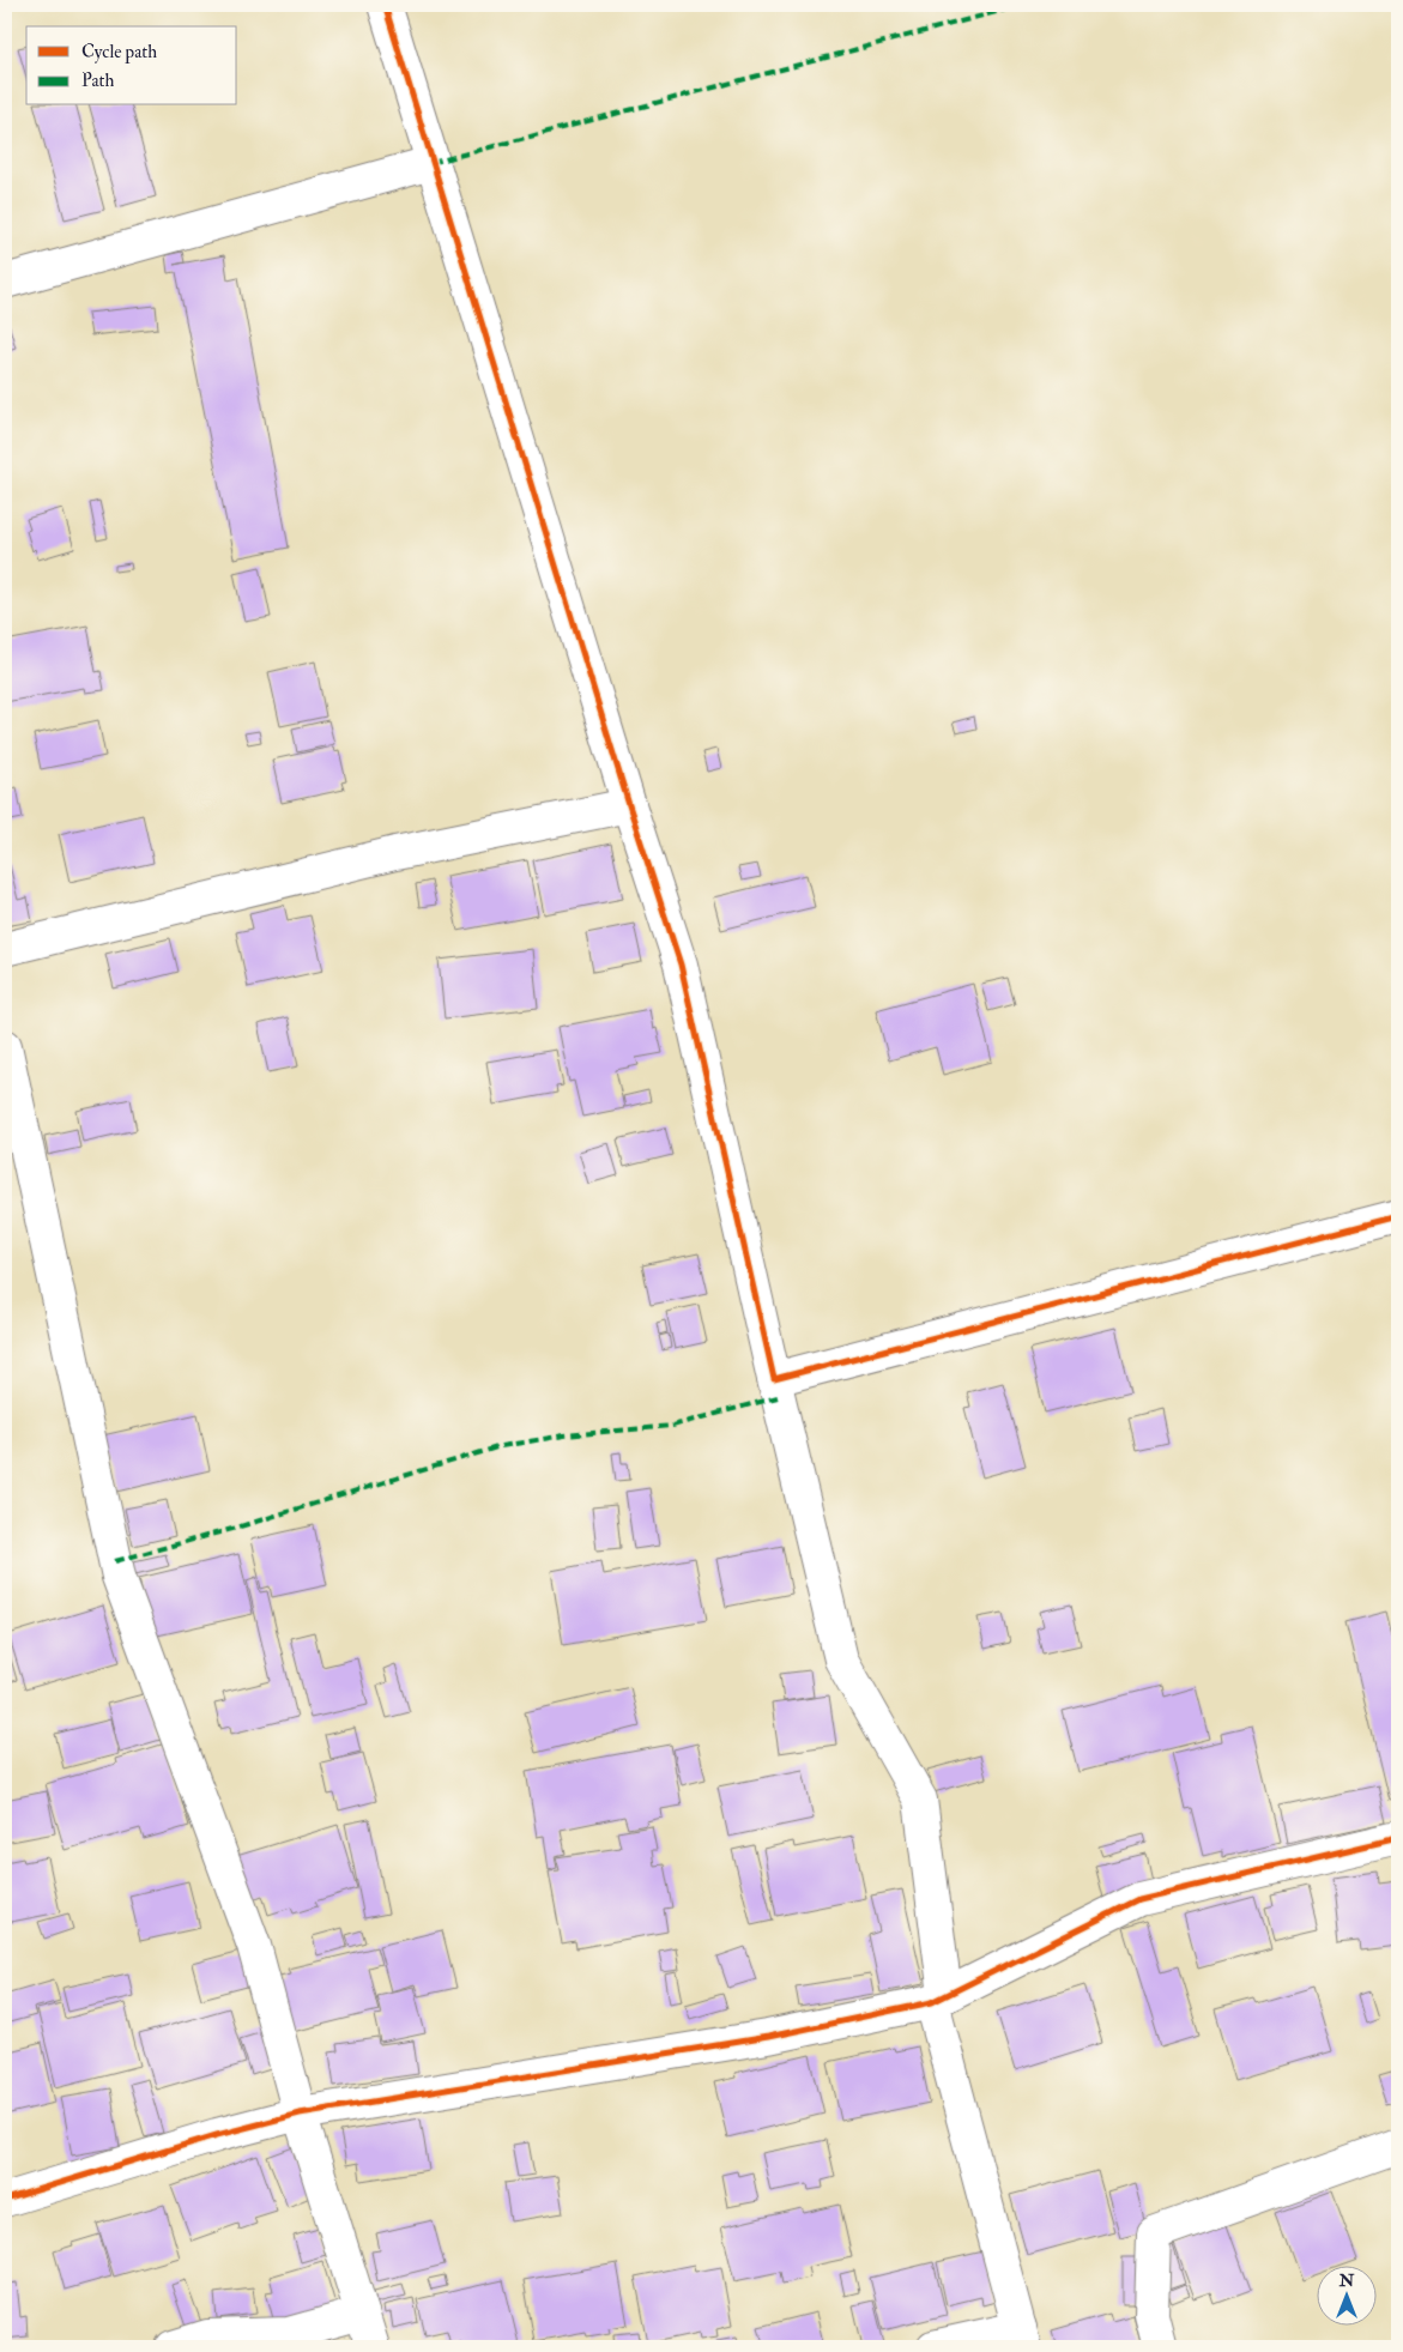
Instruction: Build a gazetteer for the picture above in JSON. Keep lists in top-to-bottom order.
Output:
{
  "legend": ["Cycle path", "Path"],
  "north": "top"
}
